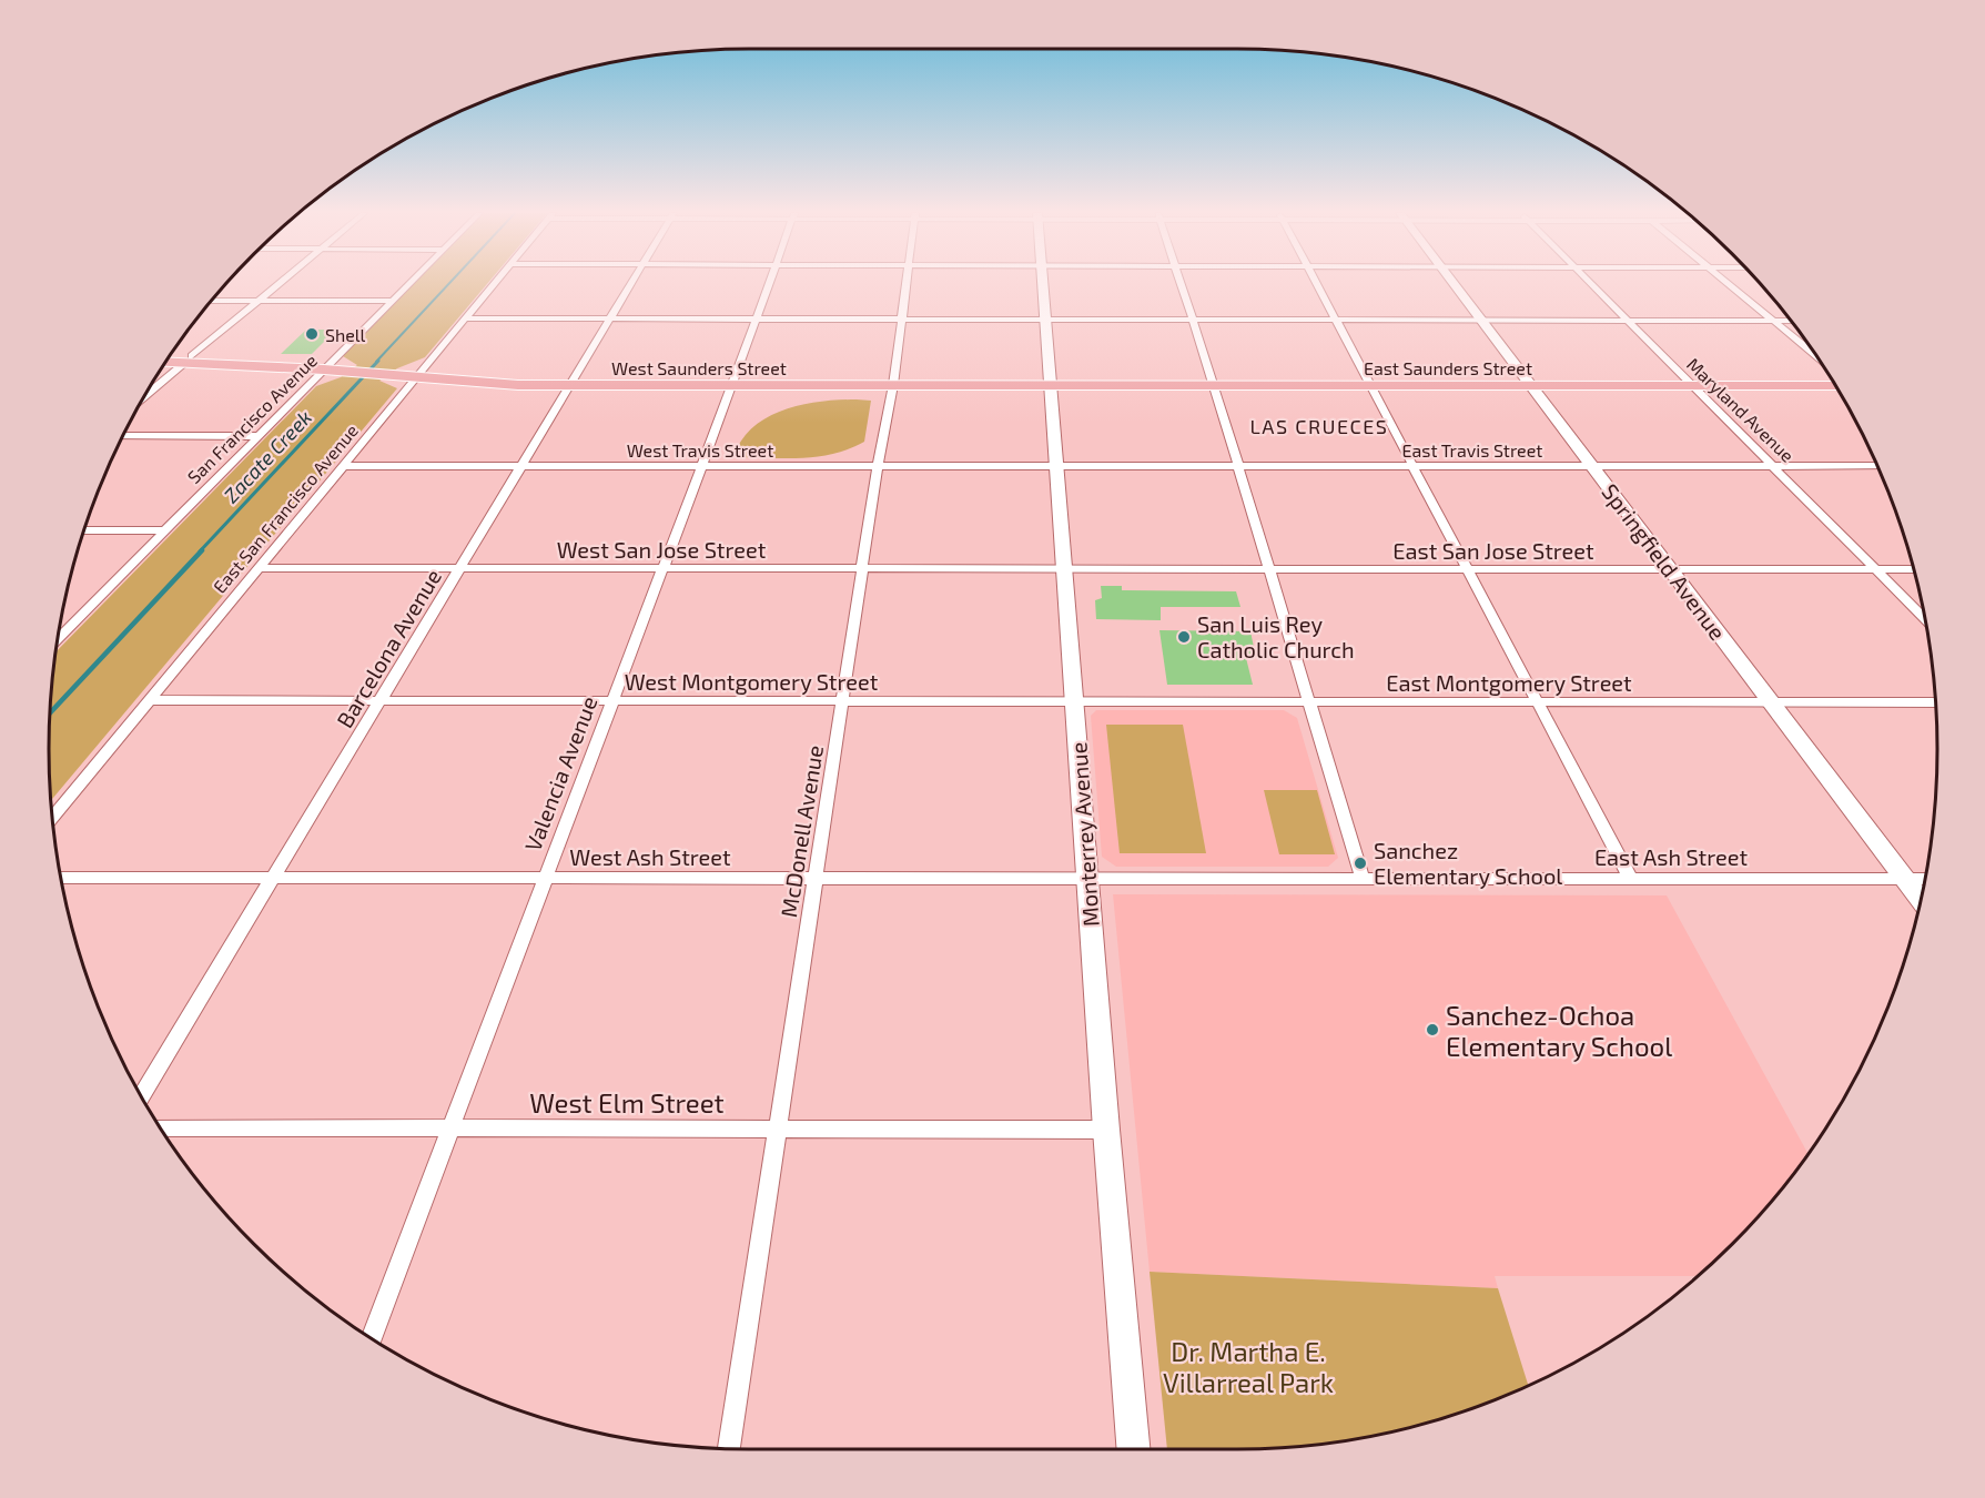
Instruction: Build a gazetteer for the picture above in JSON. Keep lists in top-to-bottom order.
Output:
{
  "streets": {
    "main road": ["West Saunders Street", "East Saunders Street"],
    "street": [
      "Maryland Avenue",
      "San Francisco Avenue",
      "West Travis Street",
      "East Travis Street",
      "East San Francisco Avenue",
      "West San Jose Street",
      "East San Jose Street",
      "Springfield Avenue",
      "Barcelona Avenue",
      "West Montgomery Street",
      "East Montgomery Street",
      "Valencia Avenue",
      "McDonell Avenue",
      "Monterrey Avenue",
      "West Ash Street",
      "East Ash Street",
      "West Elm Street"
    ]
  },
  "crossings": [
    ["West Saunders Street", "East Saunders Street"],
    ["West Saunders Street", "San Francisco Avenue"],
    ["West Saunders Street", "East San Francisco Avenue"],
    ["West Saunders Street", "Barcelona Avenue"],
    ["West Saunders Street", "Valencia Avenue"],
    ["West Saunders Street", "McDonell Avenue"],
    ["West Saunders Street", "Monterrey Avenue"],
    ["East Saunders Street", "Maryland Avenue"],
    ["East Saunders Street", "Springfield Avenue"],
    ["East Saunders Street", "Monterrey Avenue"],
    ["Maryland Avenue", "East Travis Street"],
    ["Maryland Avenue", "East San Jose Street"],
    ["West Travis Street", "East Travis Street"],
    ["West Travis Street", "East San Francisco Avenue"],
    ["West Travis Street", "Barcelona Avenue"],
    ["West Travis Street", "Valencia Avenue"],
    ["West Travis Street", "McDonell Avenue"],
    ["West Travis Street", "Monterrey Avenue"],
    ["East Travis Street", "Springfield Avenue"],
    ["East Travis Street", "Monterrey Avenue"],
    ["East San Francisco Avenue", "West San Jose Street"],
    ["East San Francisco Avenue", "West Montgomery Street"],
    ["West San Jose Street", "East San Jose Street"],
    ["West San Jose Street", "Barcelona Avenue"],
    ["West San Jose Street", "Valencia Avenue"],
    ["West San Jose Street", "McDonell Avenue"],
    ["West San Jose Street", "Monterrey Avenue"],
    ["East San Jose Street", "Springfield Avenue"],
    ["East San Jose Street", "Monterrey Avenue"],
    ["Springfield Avenue", "East Montgomery Street"],
    ["Springfield Avenue", "East Ash Street"],
    ["Barcelona Avenue", "West Montgomery Street"],
    ["Barcelona Avenue", "West Ash Street"],
    ["West Montgomery Street", "East Montgomery Street"],
    ["West Montgomery Street", "Valencia Avenue"],
    ["West Montgomery Street", "McDonell Avenue"],
    ["West Montgomery Street", "Monterrey Avenue"],
    ["East Montgomery Street", "Monterrey Avenue"],
    ["Valencia Avenue", "West Ash Street"],
    ["Valencia Avenue", "West Elm Street"],
    ["McDonell Avenue", "West Ash Street"],
    ["McDonell Avenue", "West Elm Street"],
    ["Monterrey Avenue", "West Ash Street"],
    ["Monterrey Avenue", "East Ash Street"],
    ["Monterrey Avenue", "West Elm Street"],
    ["West Ash Street", "East Ash Street"]
  ],
  "districts": ["LAS CRUECES"],
  "water": ["Zacate Creek"],
  "parks": ["Dr. Martha E. Villarreal Park"],
  "places": [
    "Shell",
    "San Luis Rey Catholic Church",
    "Sanchez Elementary School",
    "Sanchez-Ochoa Elementary School"
  ]
}
